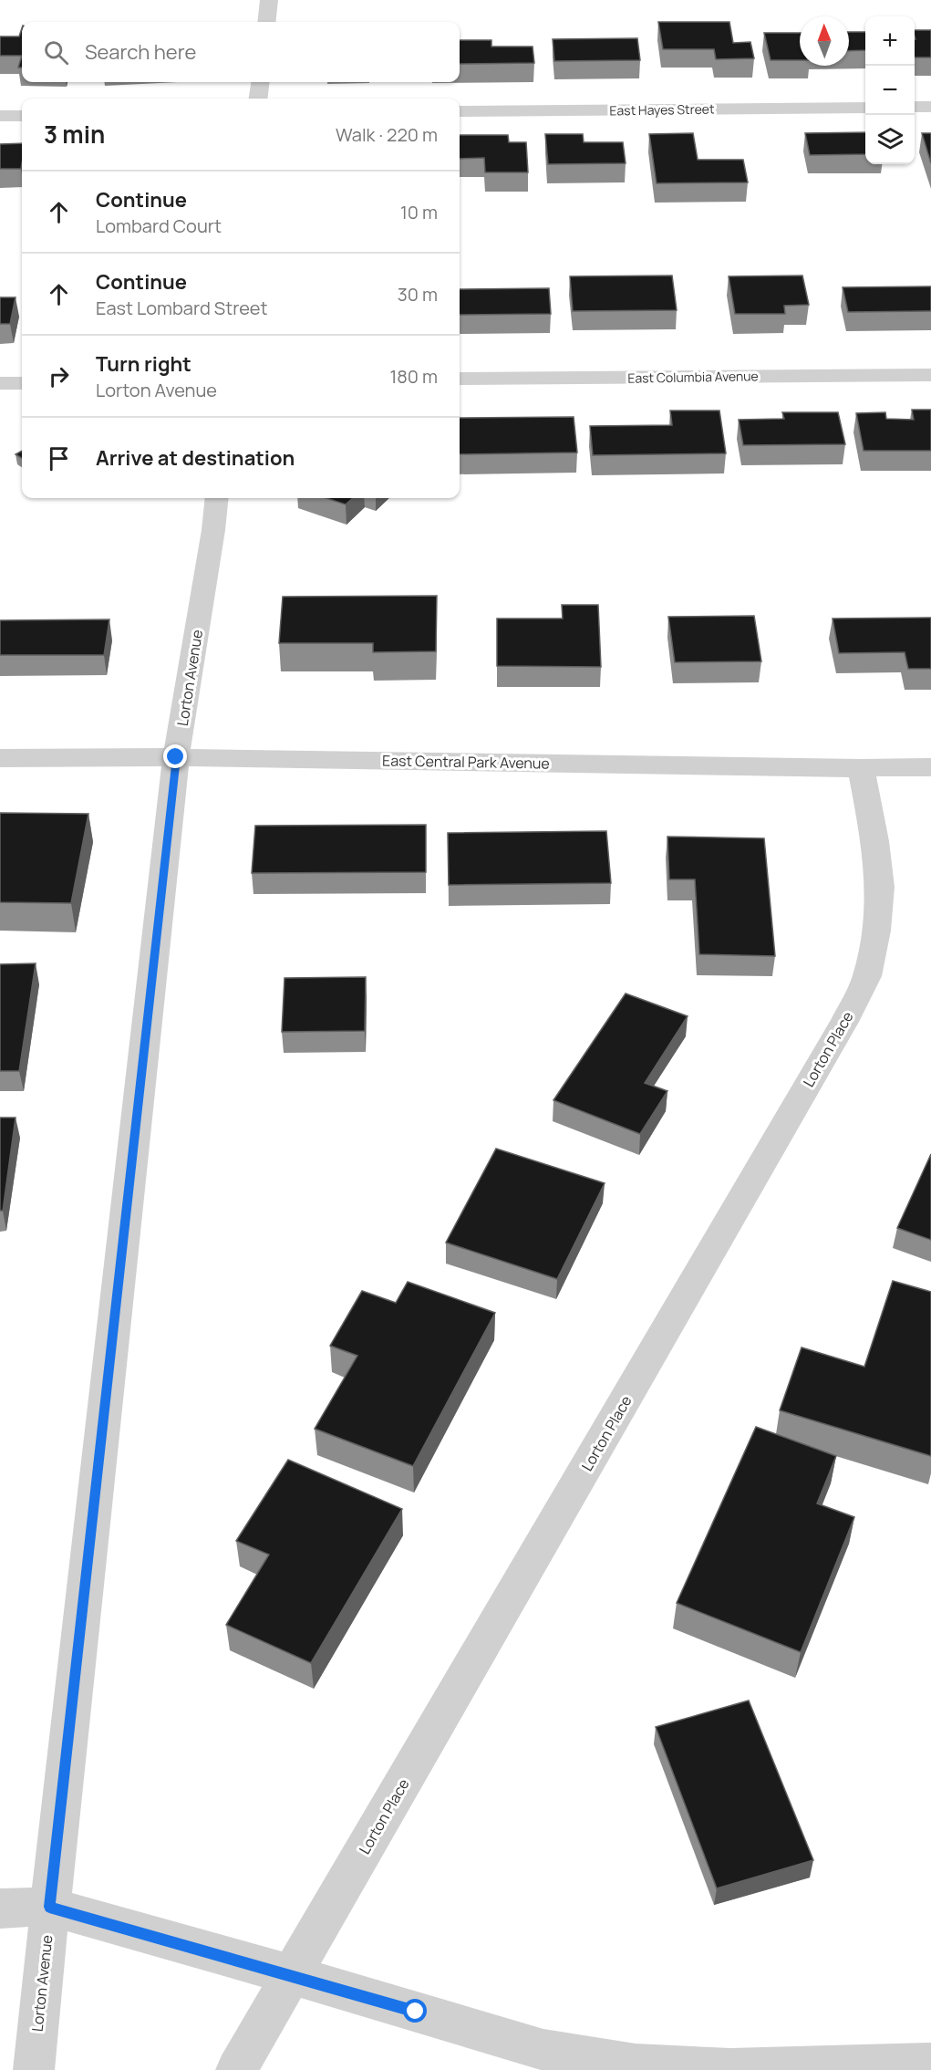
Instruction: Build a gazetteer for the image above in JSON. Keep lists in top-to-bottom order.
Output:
{
  "streets": {
    "street": [
      "East Hayes Street",
      "East Columbia Avenue",
      "Lorton Avenue",
      "East Central Park Avenue",
      "Lorton Place"
    ]
  },
  "crossings": [
    ["Lorton Avenue", "East Central Park Avenue"],
    ["East Central Park Avenue", "Lorton Place"]
  ],
  "north": "top",
  "page": {
    "map_buttons": ["+", "−"],
    "search": "Search here",
    "heading": ["3 min", "Walk · 220 m"],
    "list": [
      ["Continue", "Lombard Court", "10 m"],
      ["Continue", "East Lombard Street", "30 m"],
      ["Turn right", "Lorton Avenue", "180 m"],
      "Arrive at destination"
    ]
  }
}
